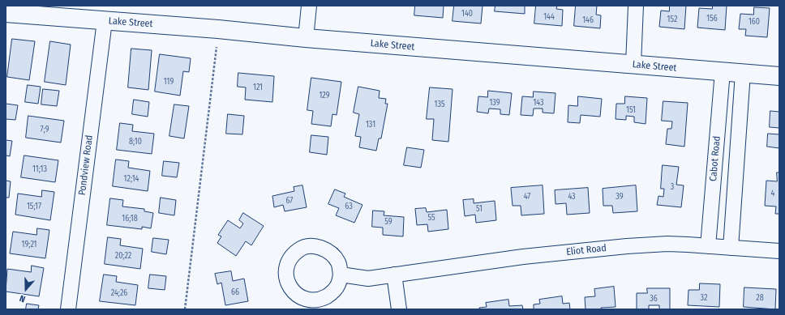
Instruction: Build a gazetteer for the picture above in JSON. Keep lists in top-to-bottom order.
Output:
{
  "streets": {
    "main road": ["Lake Street"],
    "street": ["Cabot Road", "Pondview Road", "Eliot Road"]
  },
  "crossings": [
    ["Lake Street", "Cabot Road"],
    ["Lake Street", "Pondview Road"],
    ["Cabot Road", "Eliot Road"]
  ],
  "house_numbers": [
    "140",
    "144",
    "156",
    "152",
    "146",
    "160",
    "119",
    "121",
    "129",
    "139",
    "143",
    "135",
    "151",
    "131",
    "7;9",
    "8;10",
    "11;13",
    "12;14",
    "3",
    "4",
    "47",
    "43",
    "39",
    "67",
    "15;17",
    "63",
    "51",
    "55",
    "16;18",
    "59",
    "19;21",
    "20;22",
    "66",
    "24;26",
    "32",
    "28",
    "36"
  ],
  "north": "bottom"
}
